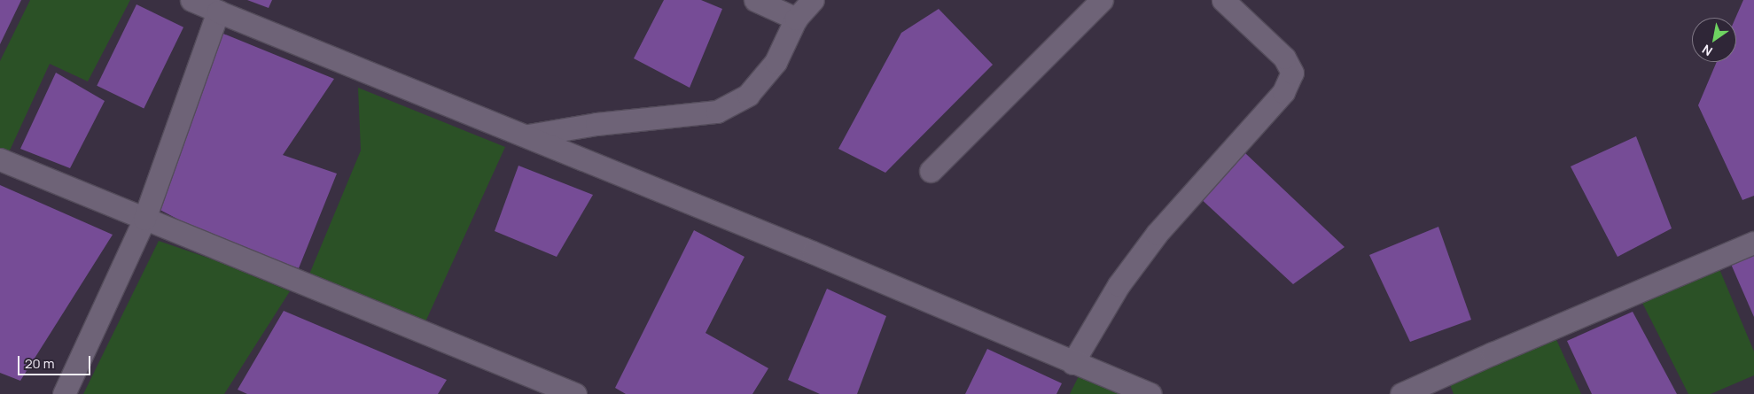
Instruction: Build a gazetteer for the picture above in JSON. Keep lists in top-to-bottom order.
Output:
{
  "scale_bar": "20 m",
  "north": "bottom left"
}
